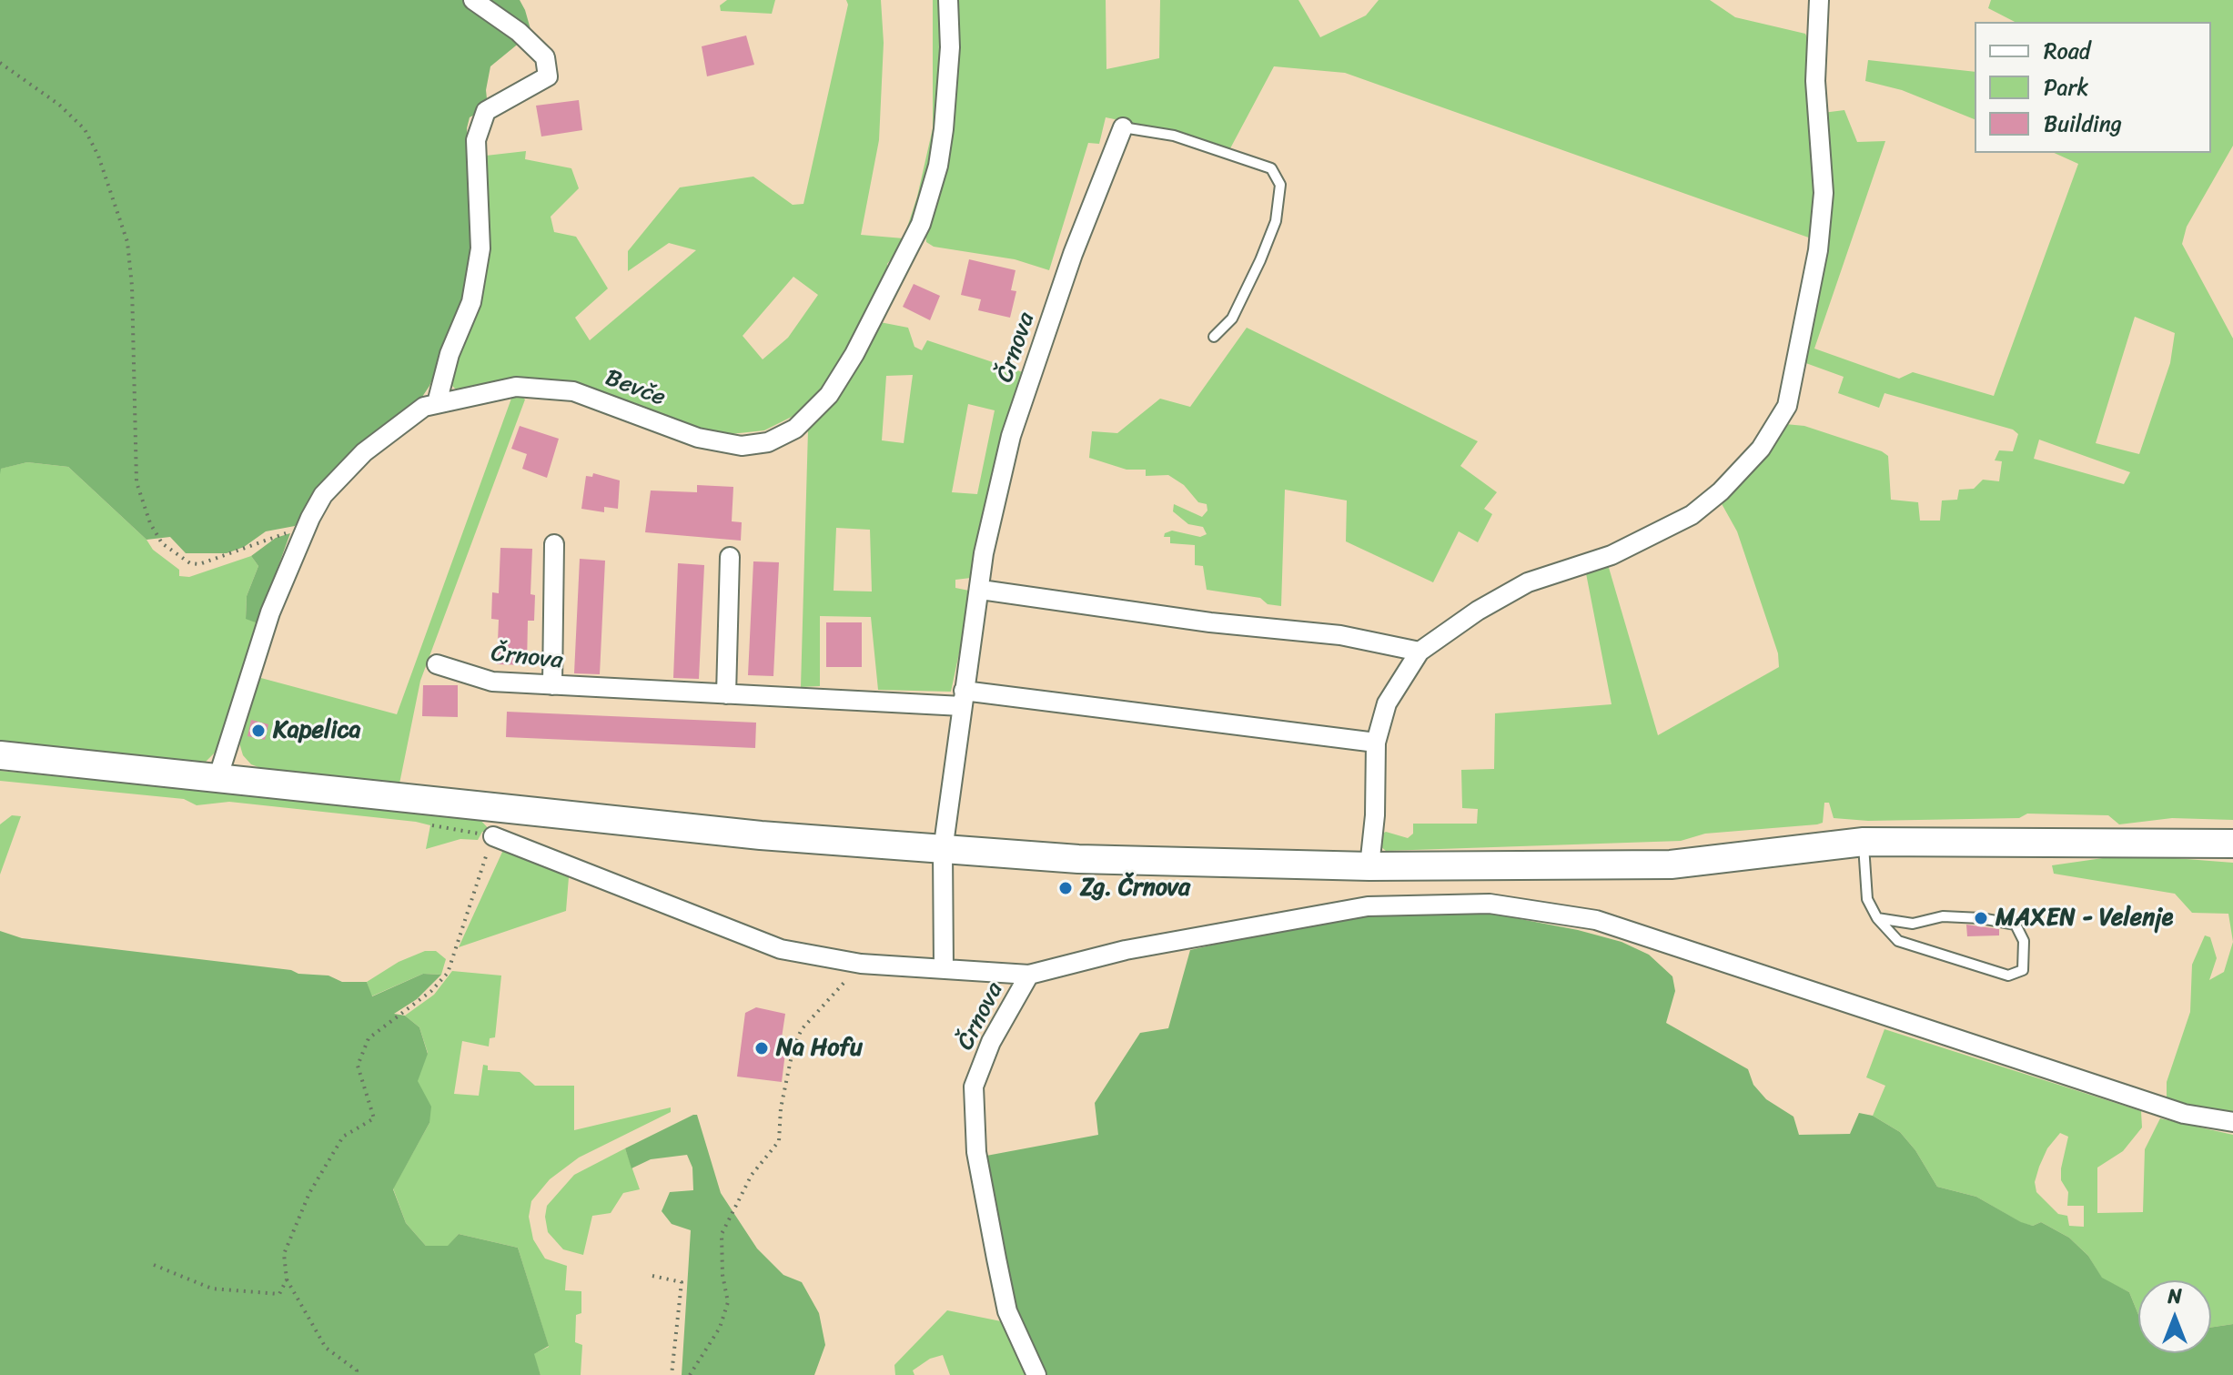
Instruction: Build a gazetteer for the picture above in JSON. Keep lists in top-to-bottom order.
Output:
{
  "streets": {
    "street": ["Črnova", "Bevče"]
  },
  "places": [
    "Kapelica",
    "Zg. Črnova",
    "MAXEN - Velenje",
    "Na Hofu"
  ],
  "legend": ["Road", "Park", "Building"],
  "north": "top"
}
